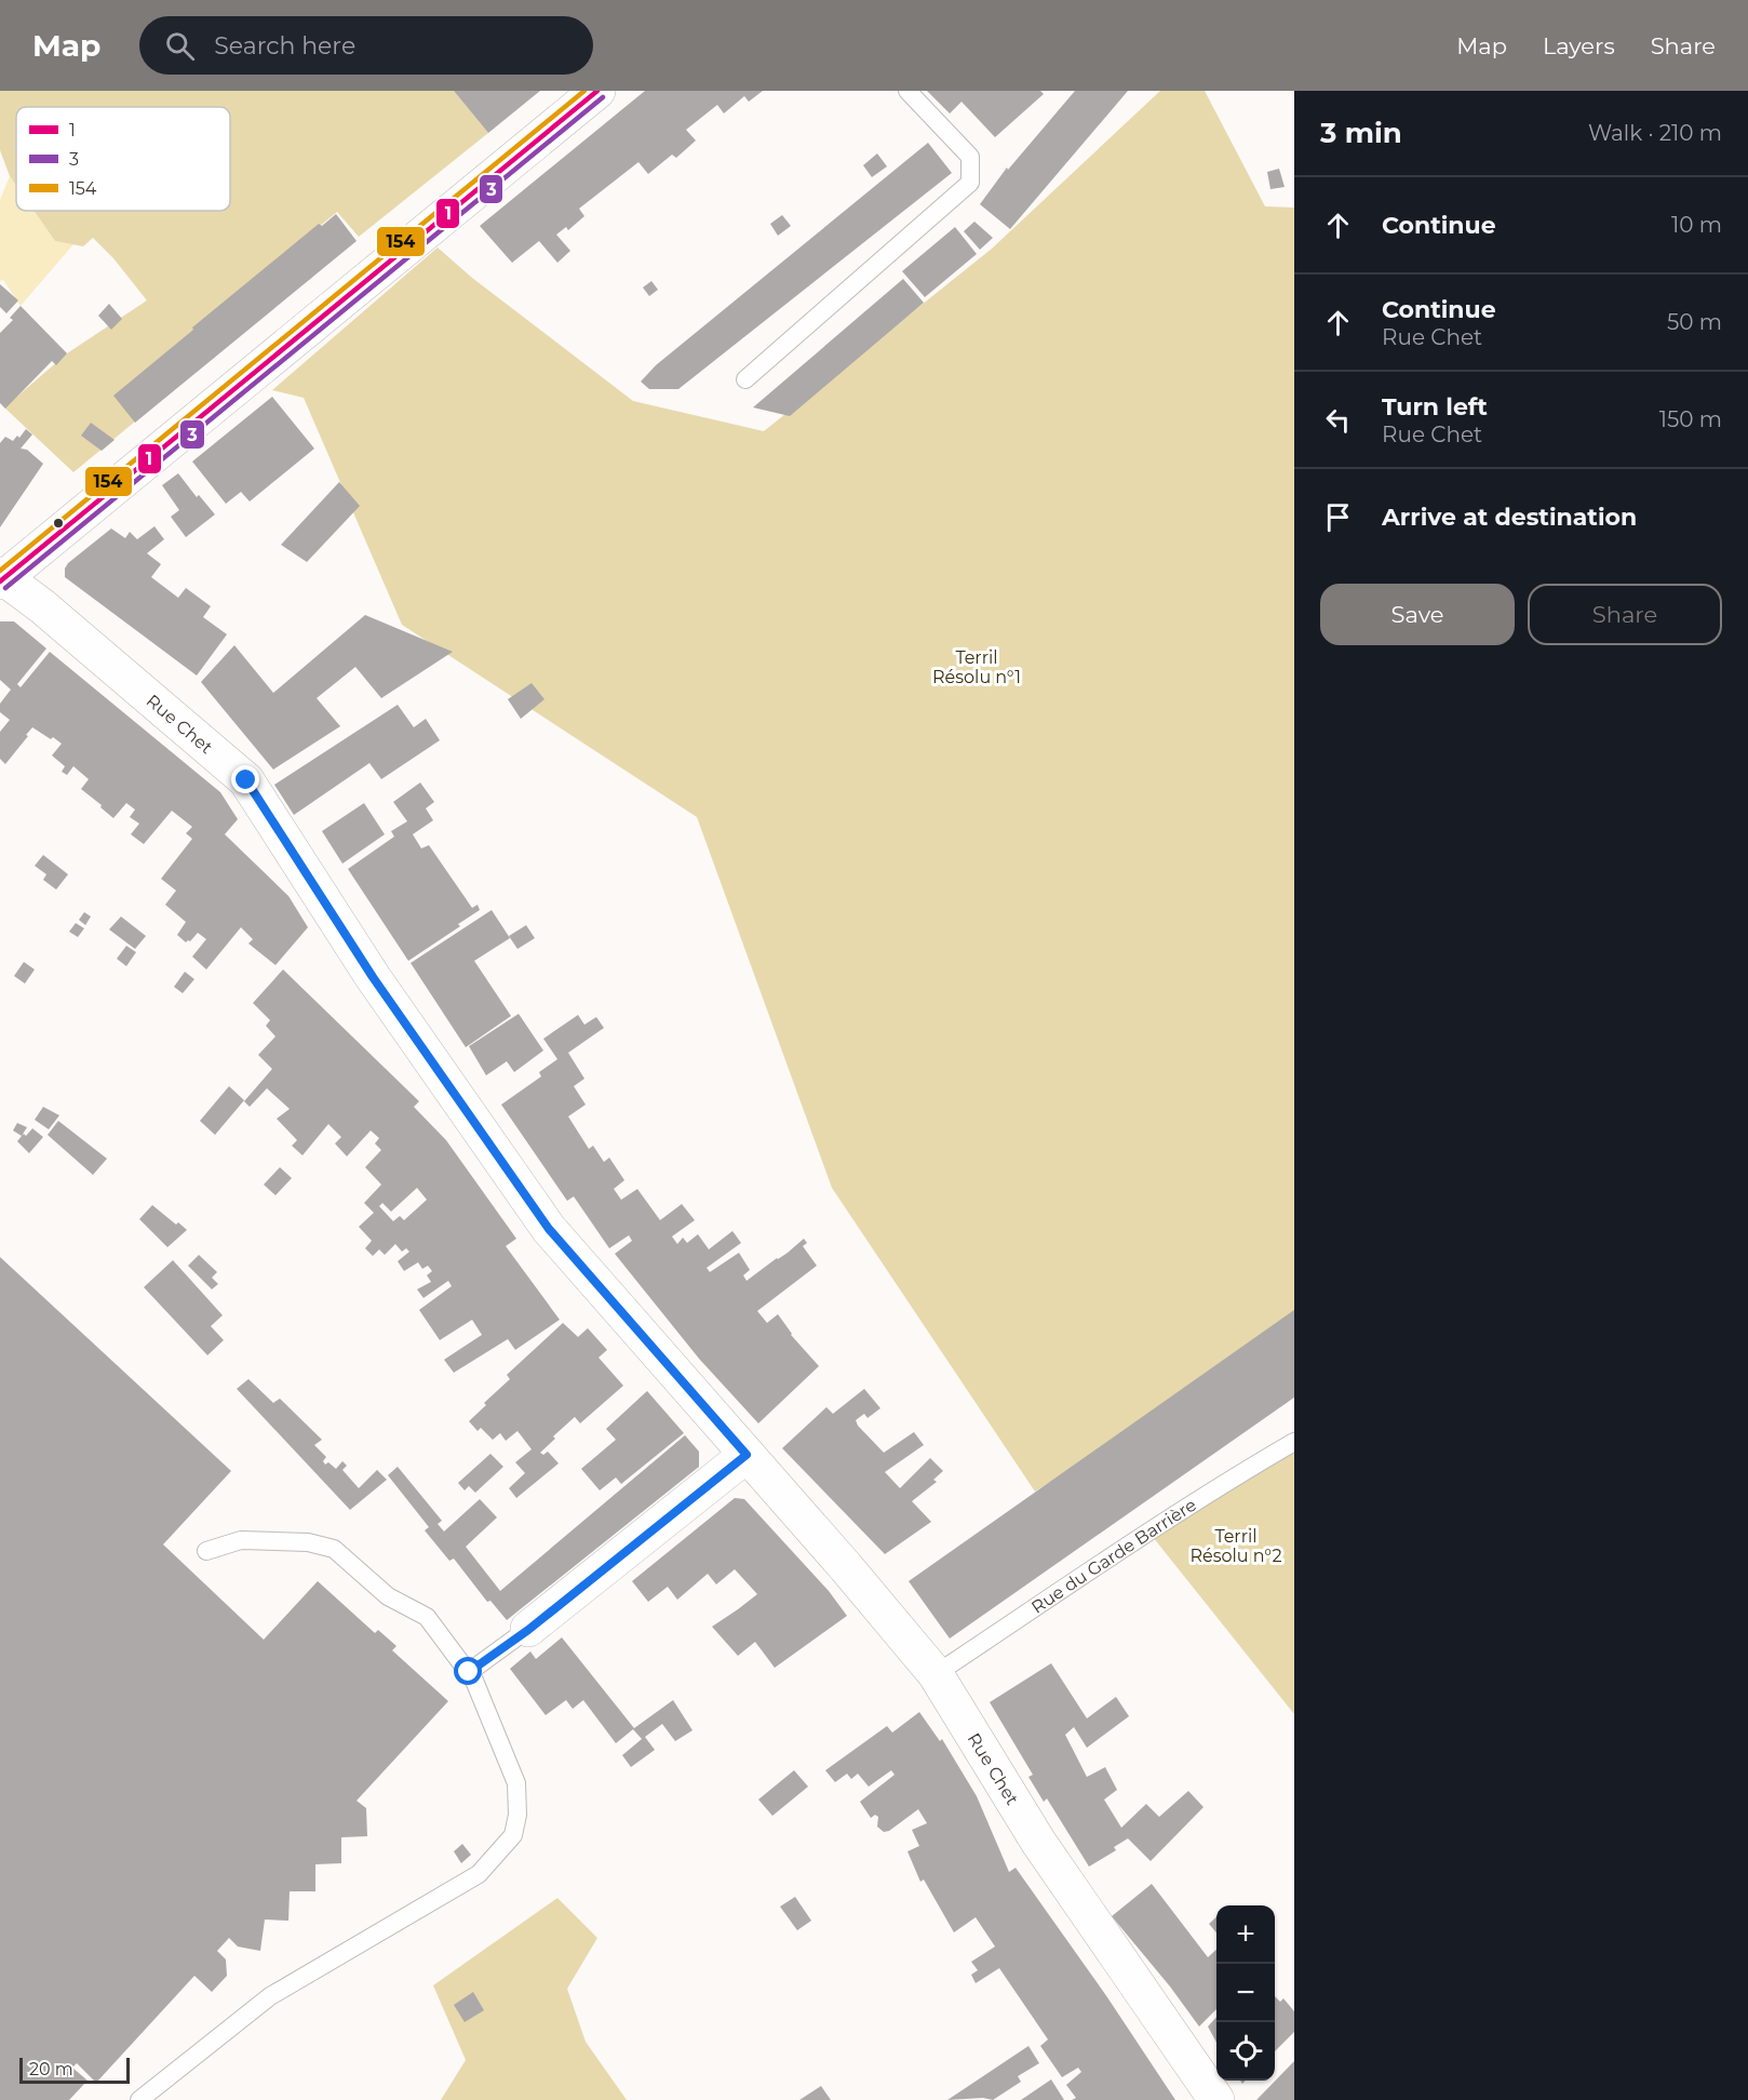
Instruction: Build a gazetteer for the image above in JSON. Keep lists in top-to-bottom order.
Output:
{
  "streets": {
    "street": ["Rue Chet"],
    "lane": ["Rue du Garde Barrière"]
  },
  "crossings": [
    ["Rue Chet", "Rue du Garde Barrière"]
  ],
  "parks": ["Terril Résolu n°1", "Terril Résolu n°2"],
  "lines": ["transit line 1", "transit line 154", "transit line 3"],
  "legend": ["1", "3", "154"],
  "scale_bar": "20 m",
  "page": {
    "header": "Map",
    "search": "Search here",
    "nav": ["Map", "Layers", "Share"],
    "heading": ["3 min", "Walk · 210 m"],
    "list": [
      ["Continue", "10 m"],
      ["Continue", "Rue Chet", "50 m"],
      ["Turn left", "Rue Chet", "150 m"],
      "Arrive at destination"
    ],
    "buttons": ["Save", "Share"],
    "map_buttons": ["+", "−"],
    "scale": "20 m"
  }
}
